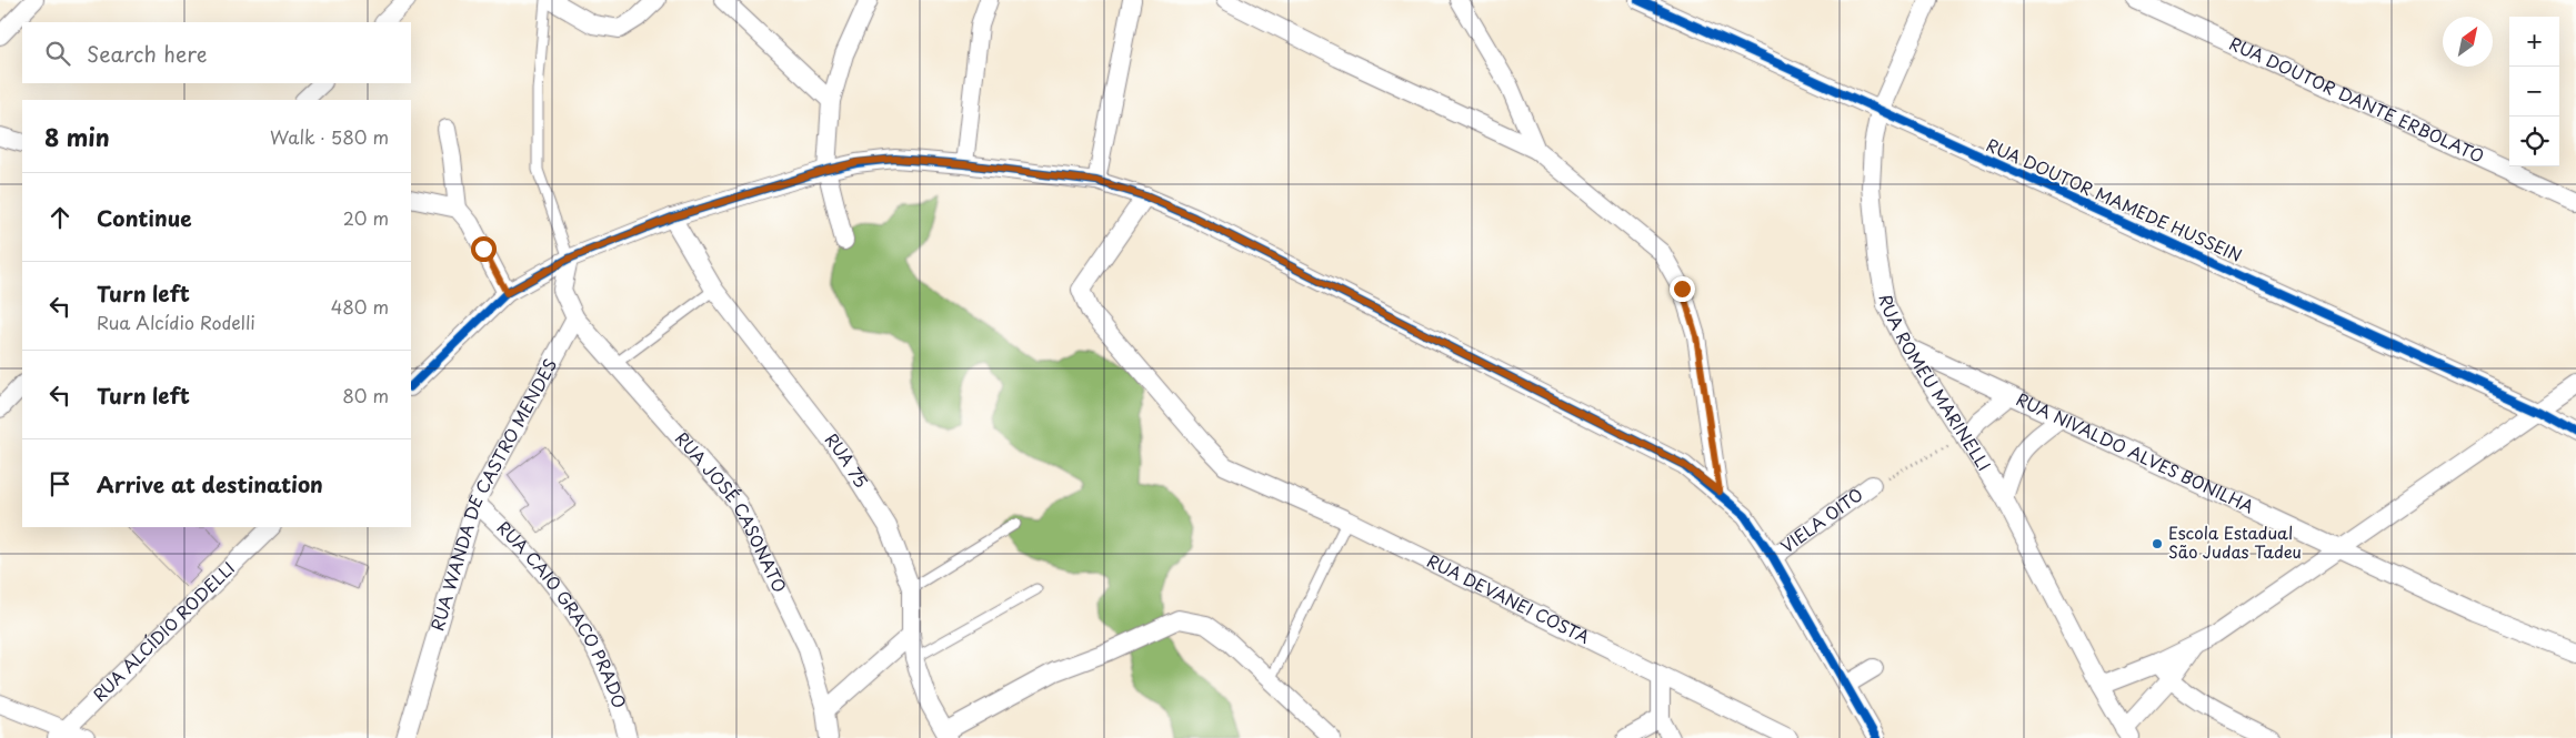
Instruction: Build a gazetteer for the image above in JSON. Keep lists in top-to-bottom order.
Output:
{
  "streets": {
    "street": [
      "RUA DOUTOR DANTE ERBOLATO",
      "RUA DOUTOR MAMEDE HUSSEIN",
      "RUA ROMEU MARINELLI",
      "RUA NIVALDO ALVES BONILHA",
      "RUA 75",
      "RUA WANDA DE CASTRO MENDES",
      "RUA JOSÉ CASONATO",
      "VIELA OITO",
      "RUA DEVANEI COSTA",
      "RUA CAIO GRACO PRADO",
      "RUA ALCÍDIO RODELLI"
    ]
  },
  "crossings": [
    ["RUA DOUTOR MAMEDE HUSSEIN", "RUA ROMEU MARINELLI"],
    ["RUA ROMEU MARINELLI", "RUA NIVALDO ALVES BONILHA"],
    ["RUA WANDA DE CASTRO MENDES", "RUA JOSÉ CASONATO"],
    ["RUA WANDA DE CASTRO MENDES", "RUA CAIO GRACO PRADO"]
  ],
  "places": ["Escola Estadual São Judas Tadeu"],
  "north": "top right",
  "page": {
    "map_buttons": ["+", "−"],
    "search": "Search here",
    "heading": ["8 min", "Walk · 580 m"],
    "list": [
      ["Continue", "20 m"],
      ["Turn left", "Rua Alcídio Rodelli", "480 m"],
      ["Turn left", "80 m"],
      "Arrive at destination"
    ]
  }
}
